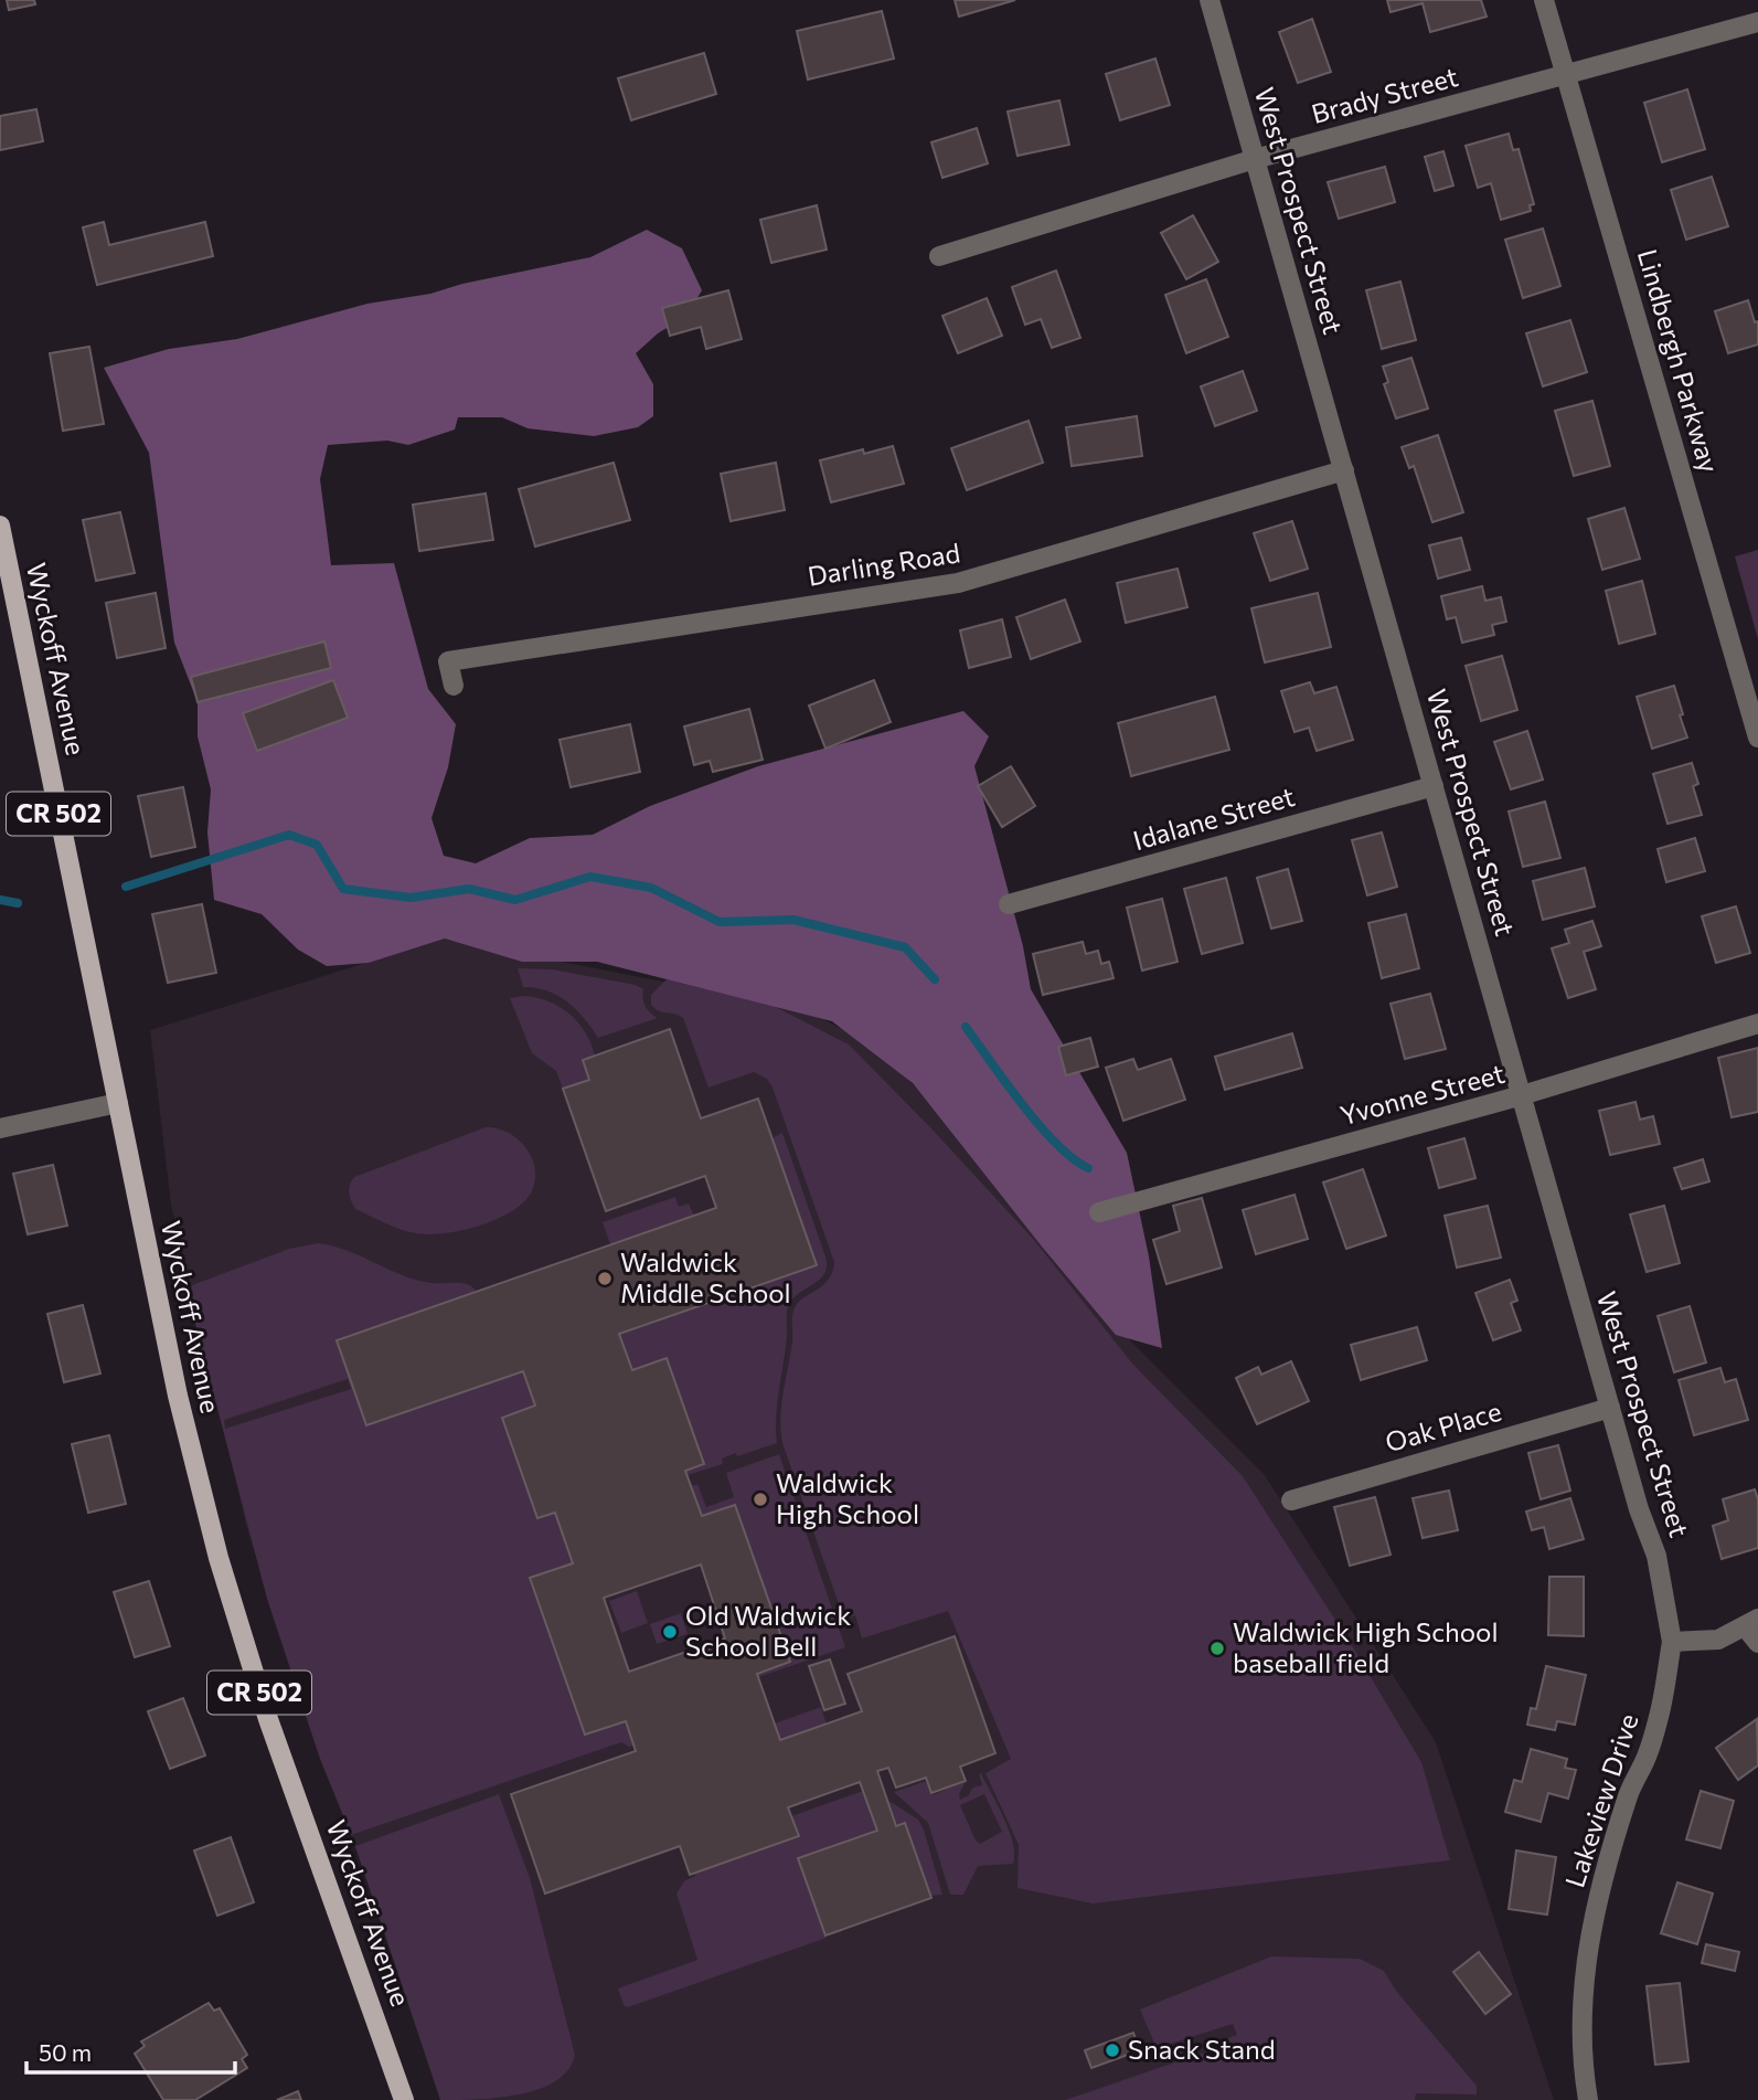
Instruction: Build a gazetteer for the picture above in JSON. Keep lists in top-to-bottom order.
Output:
{
  "streets": {
    "main road": ["Wyckoff Avenue", "CR 502"],
    "street": [
      "Brady Street",
      "West Prospect Street",
      "Lindbergh Parkway",
      "Darling Road",
      "Idalane Street",
      "Yvonne Street",
      "Oak Place",
      "Lakeview Drive"
    ]
  },
  "crossings": [
    ["Brady Street", "West Prospect Street"],
    ["Brady Street", "Lindbergh Parkway"],
    ["West Prospect Street", "Darling Road"],
    ["West Prospect Street", "Idalane Street"],
    ["West Prospect Street", "Yvonne Street"],
    ["West Prospect Street", "Oak Place"],
    ["West Prospect Street", "Lakeview Drive"]
  ],
  "places": [
    "Waldwick Middle School",
    "Waldwick High School",
    "Old Waldwick School Bell",
    "Waldwick High School baseball field",
    "Snack Stand"
  ],
  "scale_bar": "50 m"
}
